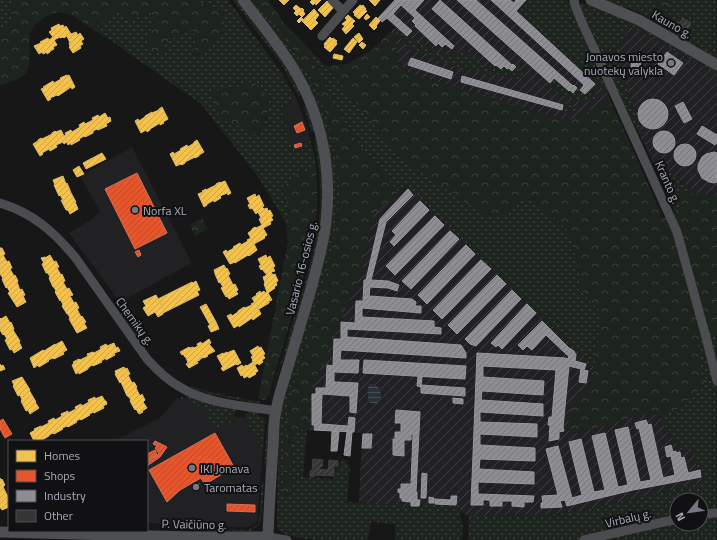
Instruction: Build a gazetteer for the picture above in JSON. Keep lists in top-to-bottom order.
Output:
{
  "streets": {
    "main road": ["Kauno g.", "Vasario 16-osios g.", "P. Vaičiūno g."],
    "street": ["Kranto g.", "Chemikų g.", "Virbalų g."]
  },
  "crossings": [
    ["Vasario 16-osios g.", "Chemikų g."],
    ["Vasario 16-osios g.", "P. Vaičiūno g."]
  ],
  "places": [
    "Jonavos miesto nuotekų valykla",
    "Norfa XL",
    "IKI Jonava",
    "Taromatas"
  ],
  "legend": [
    "Homes",
    "Shops",
    "Industry",
    "Other"
  ],
  "north": "bottom left"
}
